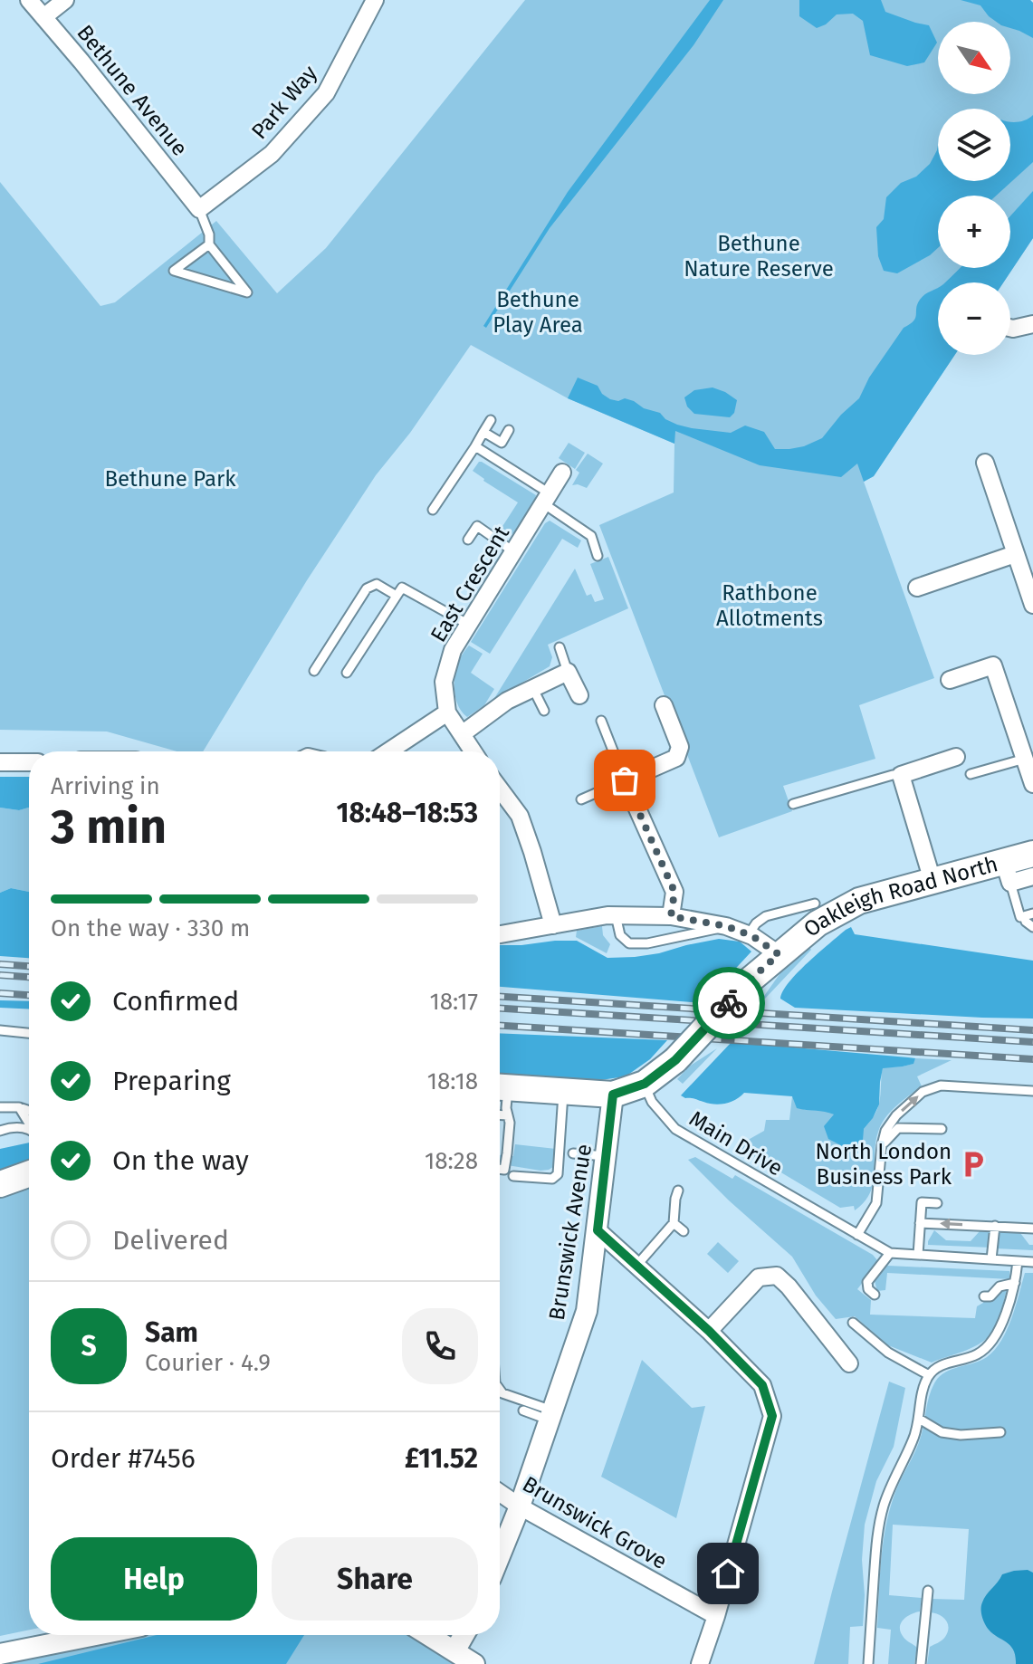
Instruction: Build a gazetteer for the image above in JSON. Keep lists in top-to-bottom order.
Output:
{
  "streets": {
    "main road": ["Oakleigh Road North"],
    "street": [
      "Bethune Avenue",
      "Park Way",
      "East Crescent",
      "Brunswick Avenue",
      "Brunswick Grove"
    ],
    "lane": ["Main Drive"]
  },
  "crossings": [
    ["Bethune Avenue", "Park Way"],
    ["Oakleigh Road North", "Main Drive"],
    ["Oakleigh Road North", "Brunswick Avenue"],
    ["Brunswick Avenue", "Brunswick Grove"]
  ],
  "parks": [
    "Bethune Nature Reserve",
    "Bethune Play Area",
    "Bethune Park",
    "Rathbone Allotments"
  ],
  "places": {
    "parking": ["North London Business Park"]
  },
  "north": "bottom right",
  "page": {
    "map_buttons": ["+", "−"],
    "heading": ["3 min", "Arriving in", "18:48–18:53"],
    "panel": [
      "Sam",
      "Courier · 4.9",
      "Order #7456",
      "£11.52"
    ],
    "bar": "On the way · 330 m",
    "list": [
      ["Confirmed", "18:17"],
      ["Preparing", "18:18"],
      ["On the way", "18:28"],
      "Delivered"
    ],
    "round": "S",
    "buttons": ["Help", "Share"]
  }
}
